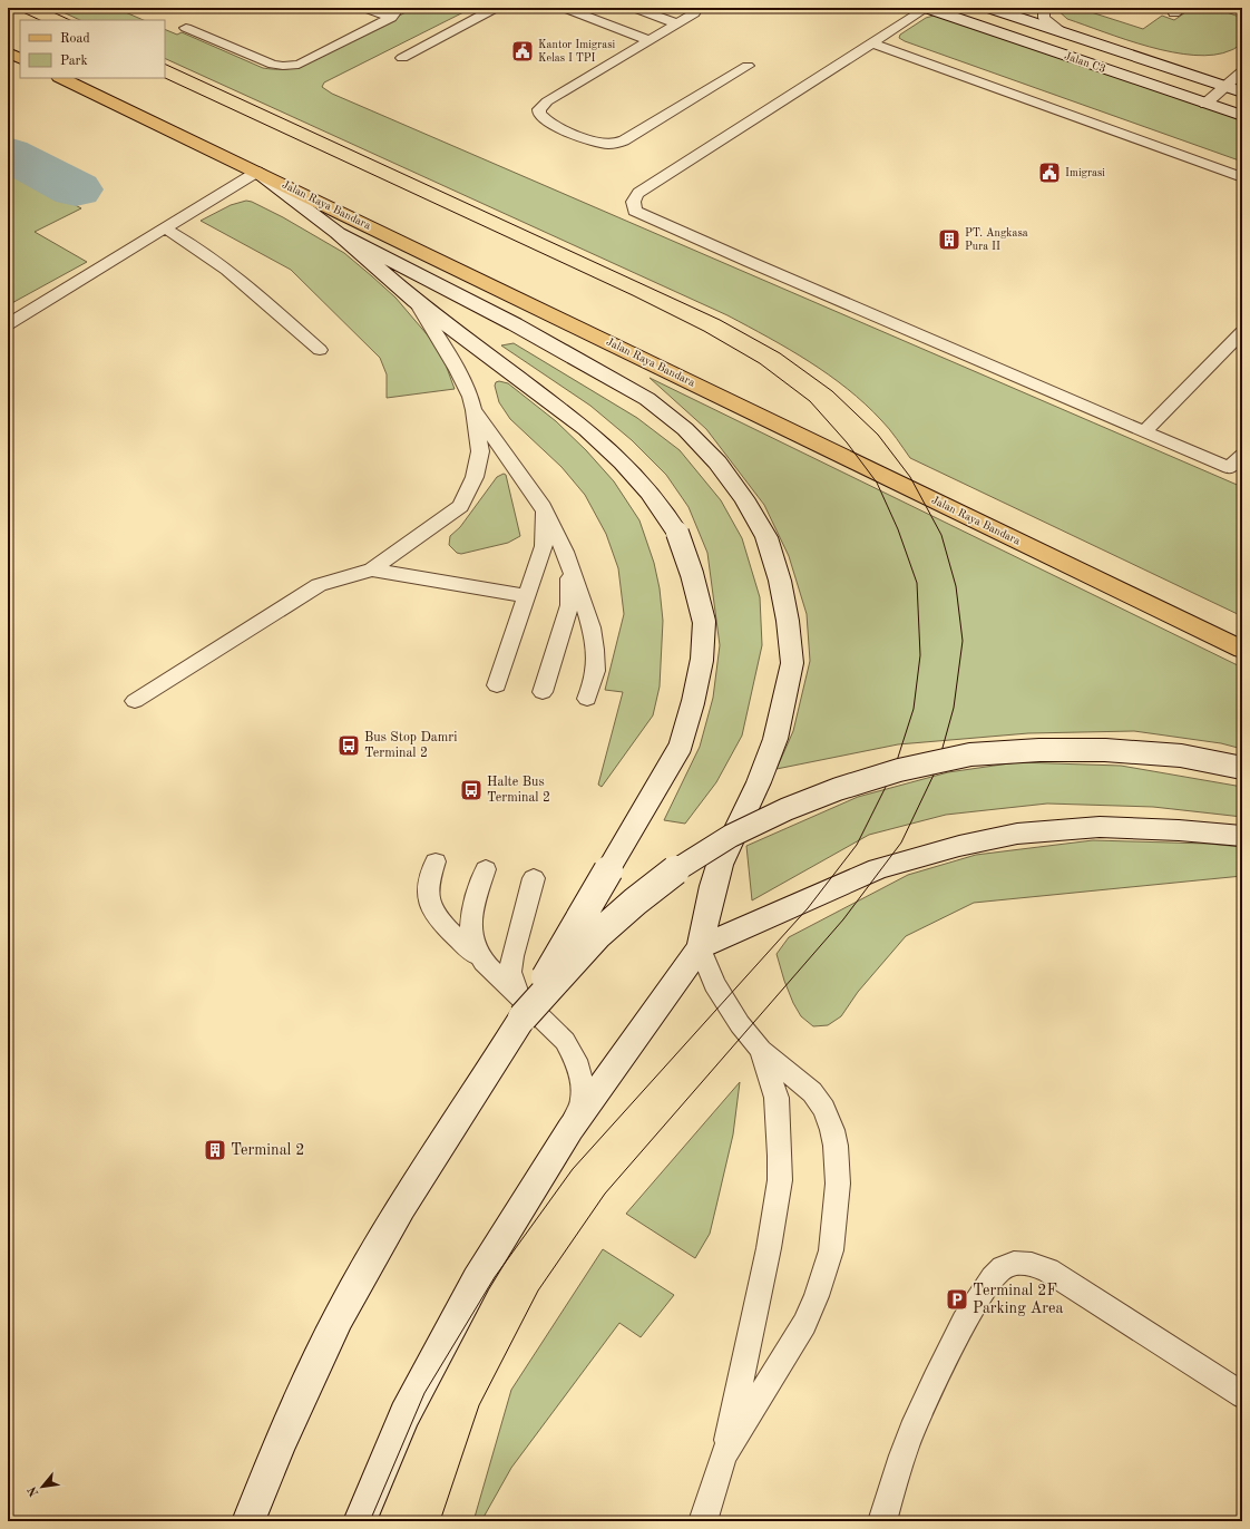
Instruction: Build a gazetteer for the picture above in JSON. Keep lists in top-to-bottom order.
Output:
{
  "streets": {
    "main road": ["Jalan Raya Bandara"],
    "street": ["Jalan C3"]
  },
  "places": {
    "public building": ["Kantor Imigrasi Kelas I TPI", "Imigrasi"],
    "building": ["PT. Angkasa Pura II", "Terminal 2"],
    "bus stop": ["Bus Stop Damri Terminal 2", "Halte Bus Terminal 2"],
    "parking": ["Terminal 2F Parking Area"]
  },
  "legend": ["Road", "Park"],
  "north": "bottom left"
}
